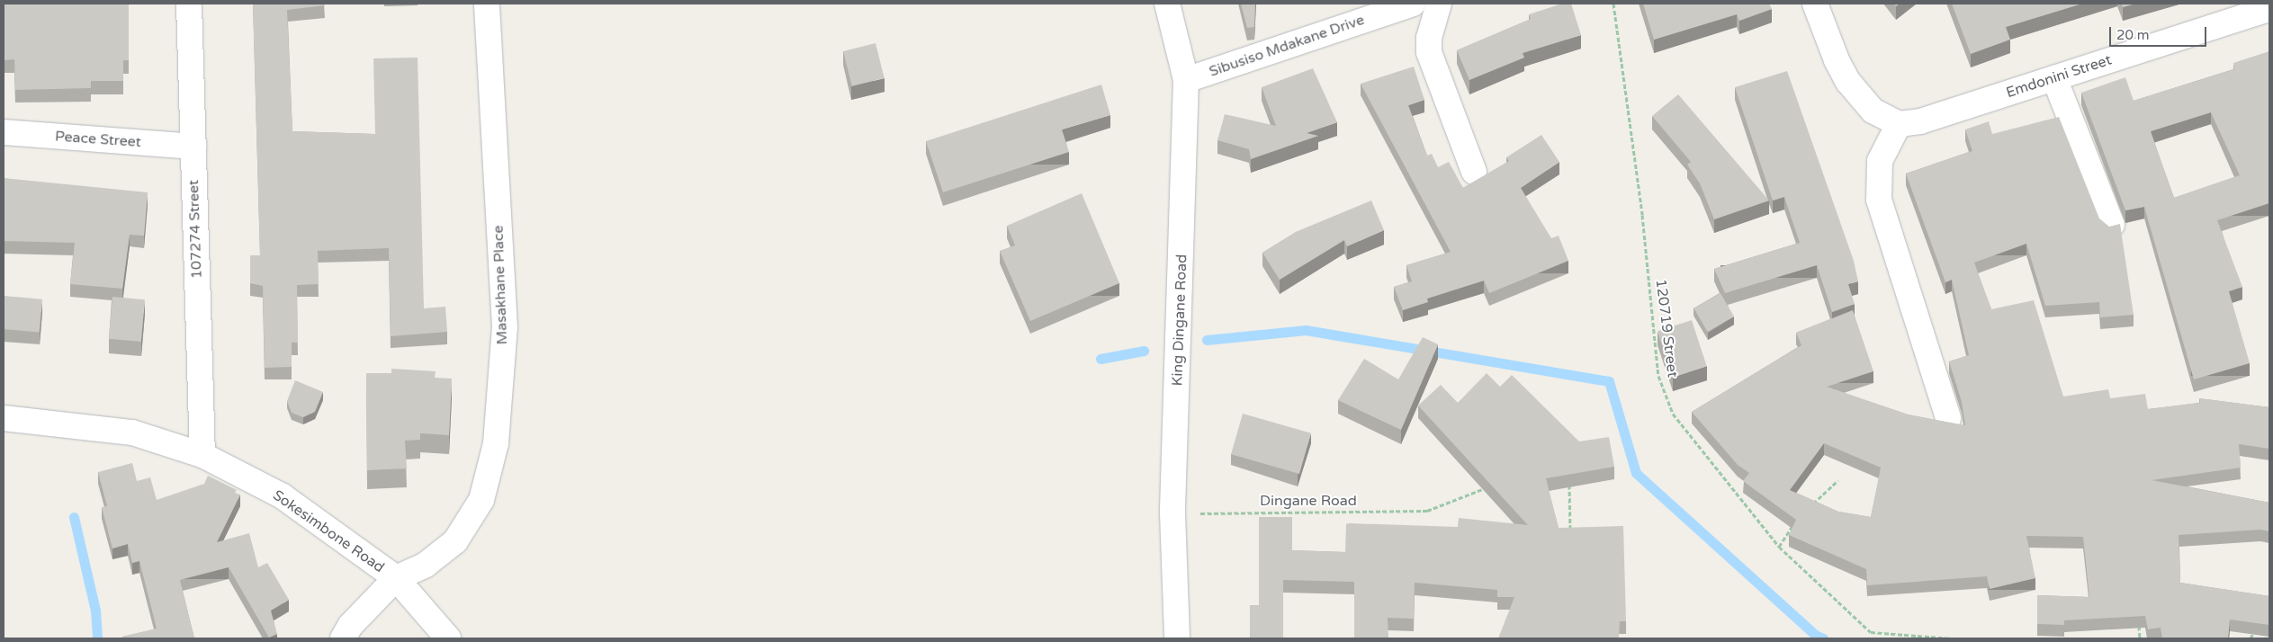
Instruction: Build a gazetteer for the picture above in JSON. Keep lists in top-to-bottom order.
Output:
{
  "streets": {
    "street": [
      "Sibusiso Mdakane Drive",
      "Emdonini Street",
      "Peace Street",
      "107274 Street",
      "Masakhane Place",
      "King Dingane Road",
      "Sokesimbone Road"
    ],
    "path": ["120719 Street", "Dingane Road"]
  },
  "crossings": [
    ["Sibusiso Mdakane Drive", "King Dingane Road"],
    ["Peace Street", "107274 Street"],
    ["107274 Street", "Sokesimbone Road"],
    ["Masakhane Place", "Sokesimbone Road"],
    ["King Dingane Road", "Dingane Road"]
  ],
  "scale_bar": "20 m"
}
